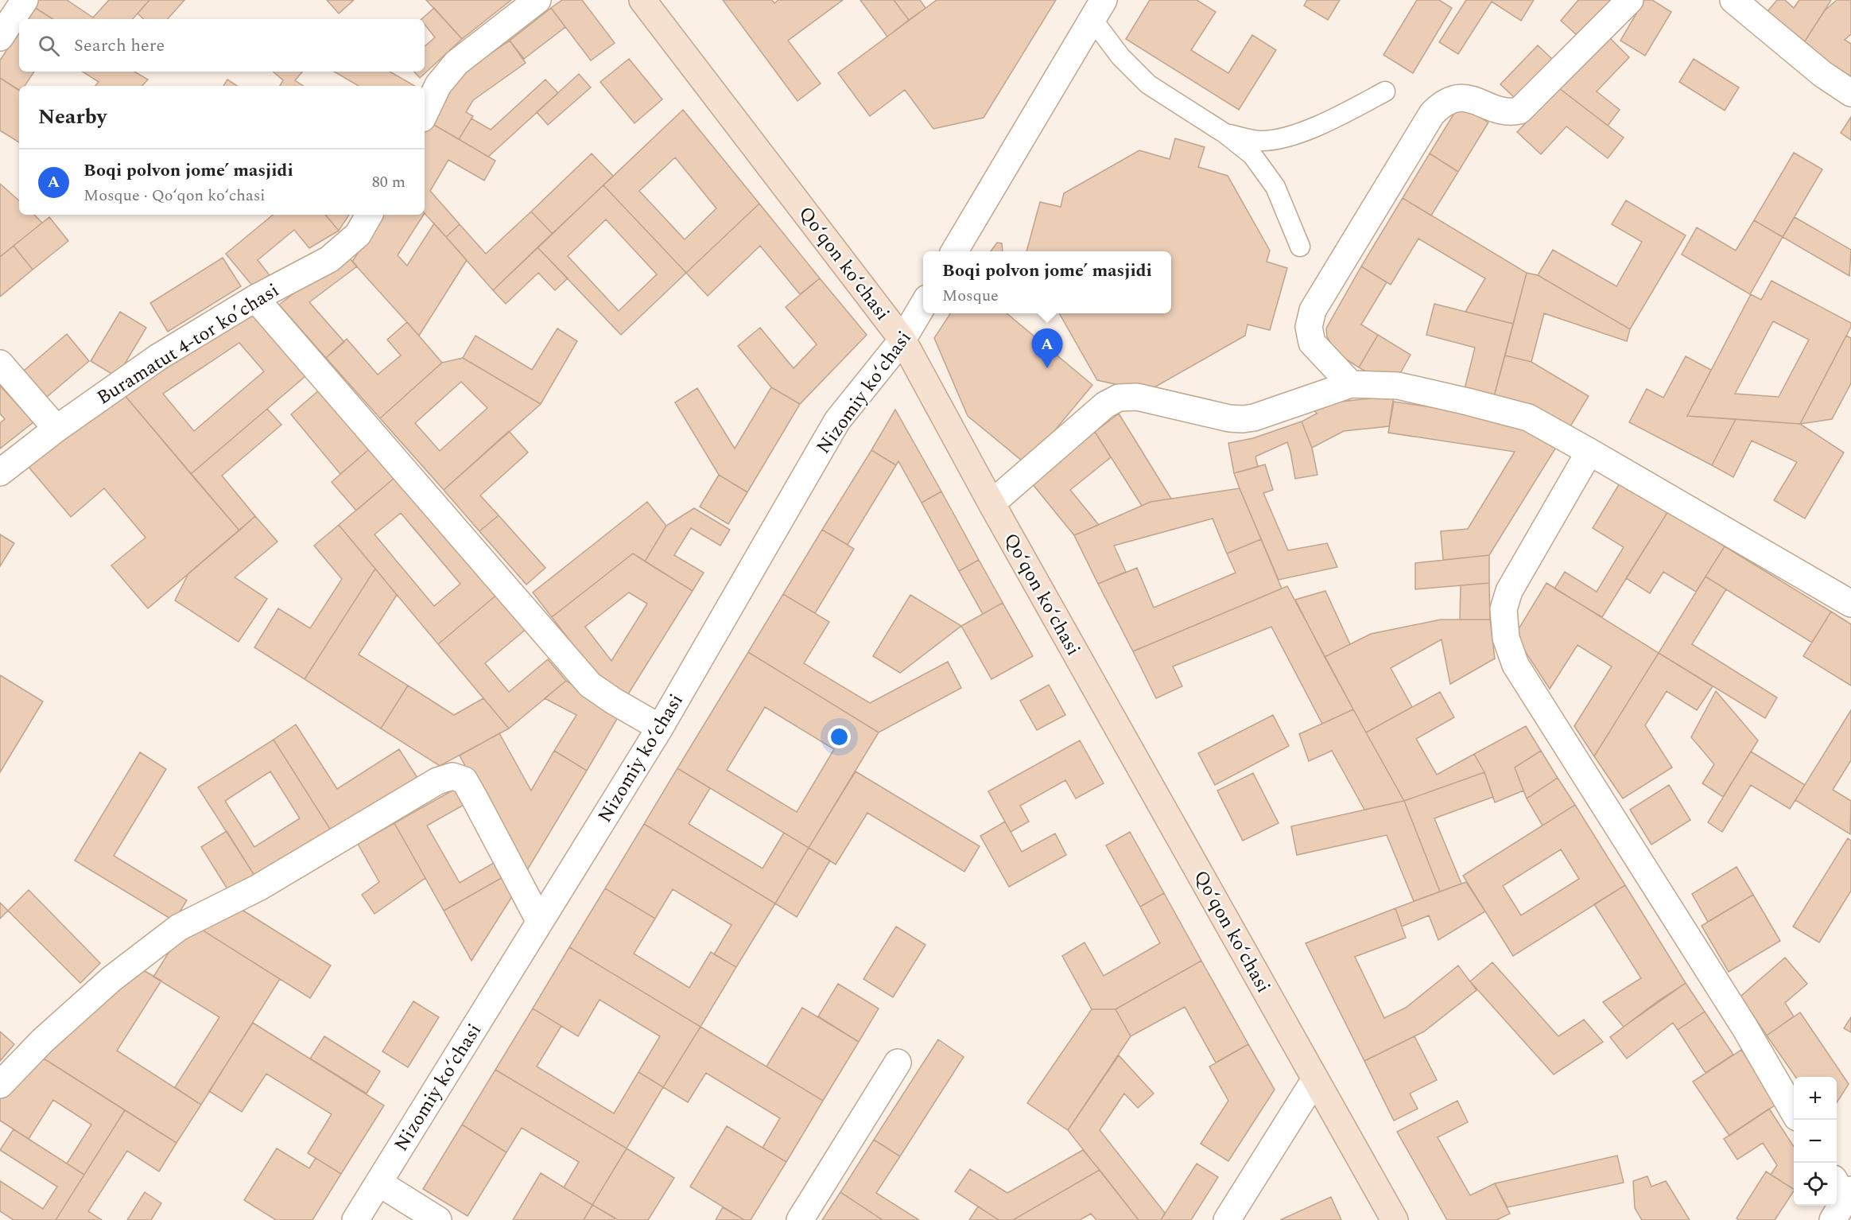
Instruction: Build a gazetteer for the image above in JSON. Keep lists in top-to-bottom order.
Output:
{
  "streets": {
    "main road": ["Qoʻqon koʻchasi"],
    "street": ["Buramatut 4-tor koʼchasi", "Nizomiy koʻchasi"]
  },
  "crossings": [
    ["Qoʻqon koʻchasi", "Nizomiy koʻchasi"]
  ],
  "page": {
    "search": "Search here",
    "heading": "Nearby",
    "list": [
      {
        "mark": "A",
        "name": "Boqi polvon jome’ masjidi",
        "note": "Mosque · Qoʻqon koʻchasi",
        "value": "80 m"
      }
    ],
    "popup": ["Boqi polvon jome’ masjidi", "Mosque"],
    "pins": "A",
    "map_buttons": ["+", "−"]
  }
}
